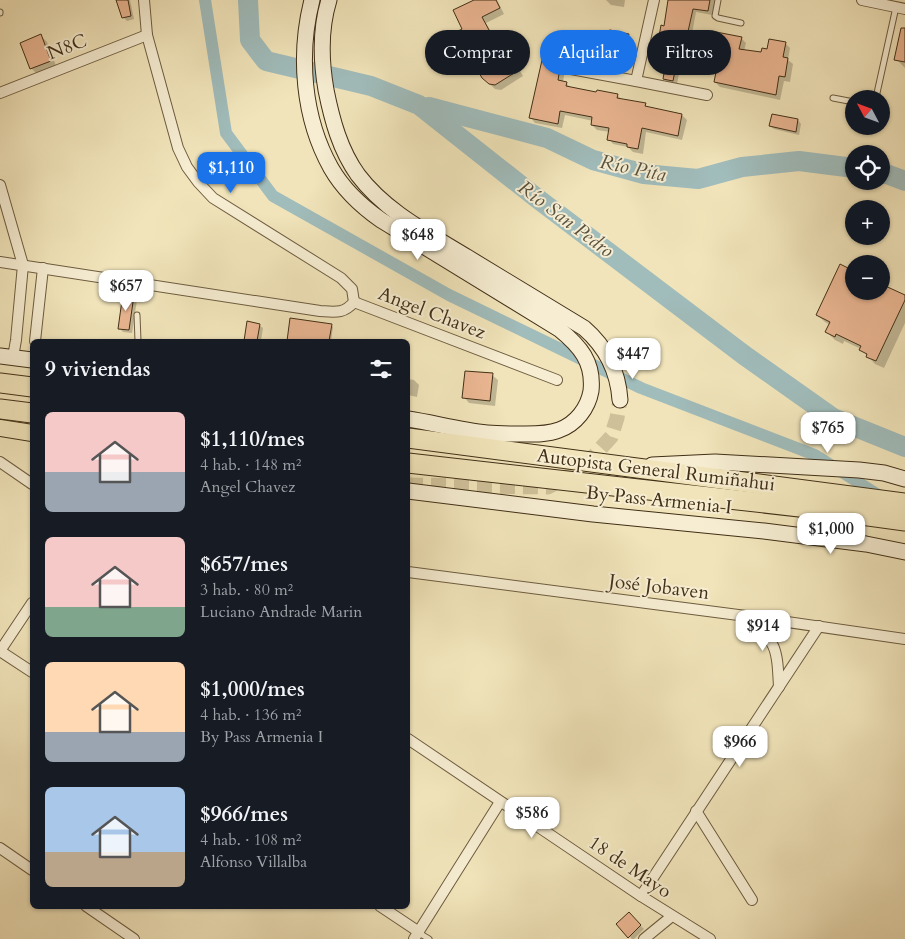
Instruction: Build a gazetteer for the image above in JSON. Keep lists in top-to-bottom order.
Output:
{
  "streets": {
    "highway": ["Autopista General Rumiñahui"],
    "main road": ["By Pass Armenia I"],
    "street": [
      "N8C",
      "Angel Chavez",
      "José Jobaven",
      "18 de Mayo"
    ]
  },
  "crossings": [
    ["N8C", "Angel Chavez"],
    ["Autopista General Rumiñahui", "By Pass Armenia I"]
  ],
  "water": ["Río Pita", "Río San Pedro"],
  "north": "top left",
  "page": {
    "chip": ["Comprar", "Alquilar", "Filtros"],
    "map_buttons": ["+", "−"],
    "price": [
      "$1,110",
      "$648",
      "$657",
      "$447",
      "$765",
      "$1,000",
      "$914",
      "$966",
      "$586"
    ],
    "heading": "9 viviendas",
    "list": [
      {
        "name": "$1,110/mes",
        "note": "4 hab. · 148 m² · Angel Chavez"
      },
      {
        "name": "$657/mes",
        "note": "3 hab. · 80 m² · Luciano Andrade Marin"
      },
      {
        "name": "$1,000/mes",
        "note": "4 hab. · 136 m² · By Pass Armenia I"
      },
      {
        "name": "$966/mes",
        "note": "4 hab. · 108 m² · Alfonso Villalba"
      }
    ]
  }
}
